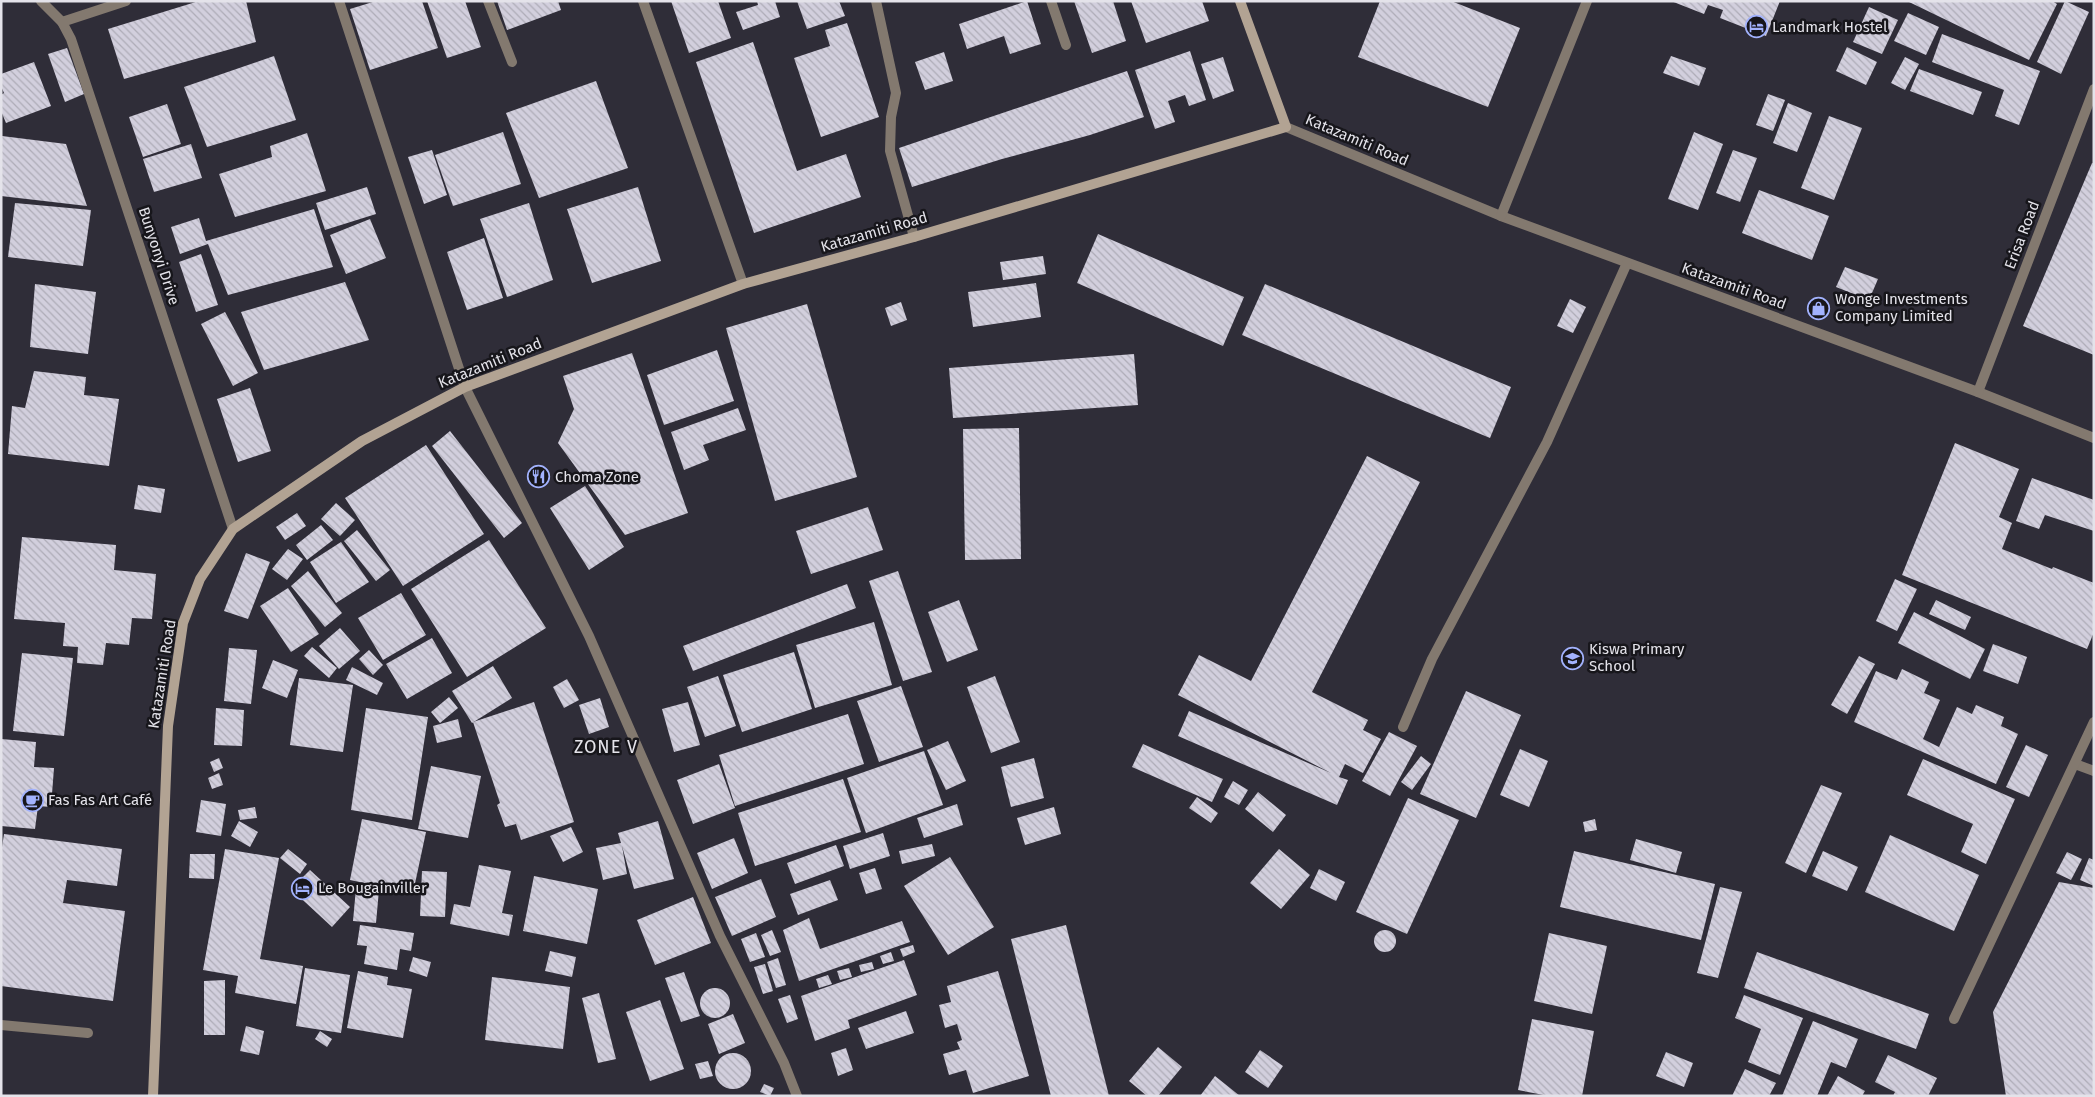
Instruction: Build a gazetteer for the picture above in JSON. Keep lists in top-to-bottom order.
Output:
{
  "streets": {
    "street": ["Katazamiti Road", "Erisa Road", "Bunyonyi Drive"]
  },
  "crossings": [
    ["Katazamiti Road", "Erisa Road"],
    ["Katazamiti Road", "Bunyonyi Drive"]
  ],
  "districts": ["ZONE V"],
  "places": {
    "hotel": ["Landmark Hostel", "Le Bougainviller"],
    "shop": ["Wonge Investments Company Limited"],
    "restaurant": ["Choma Zone"],
    "school or university": ["Kiswa Primary School"],
    "cafe": ["Fas Fas Art Café"]
  }
}
